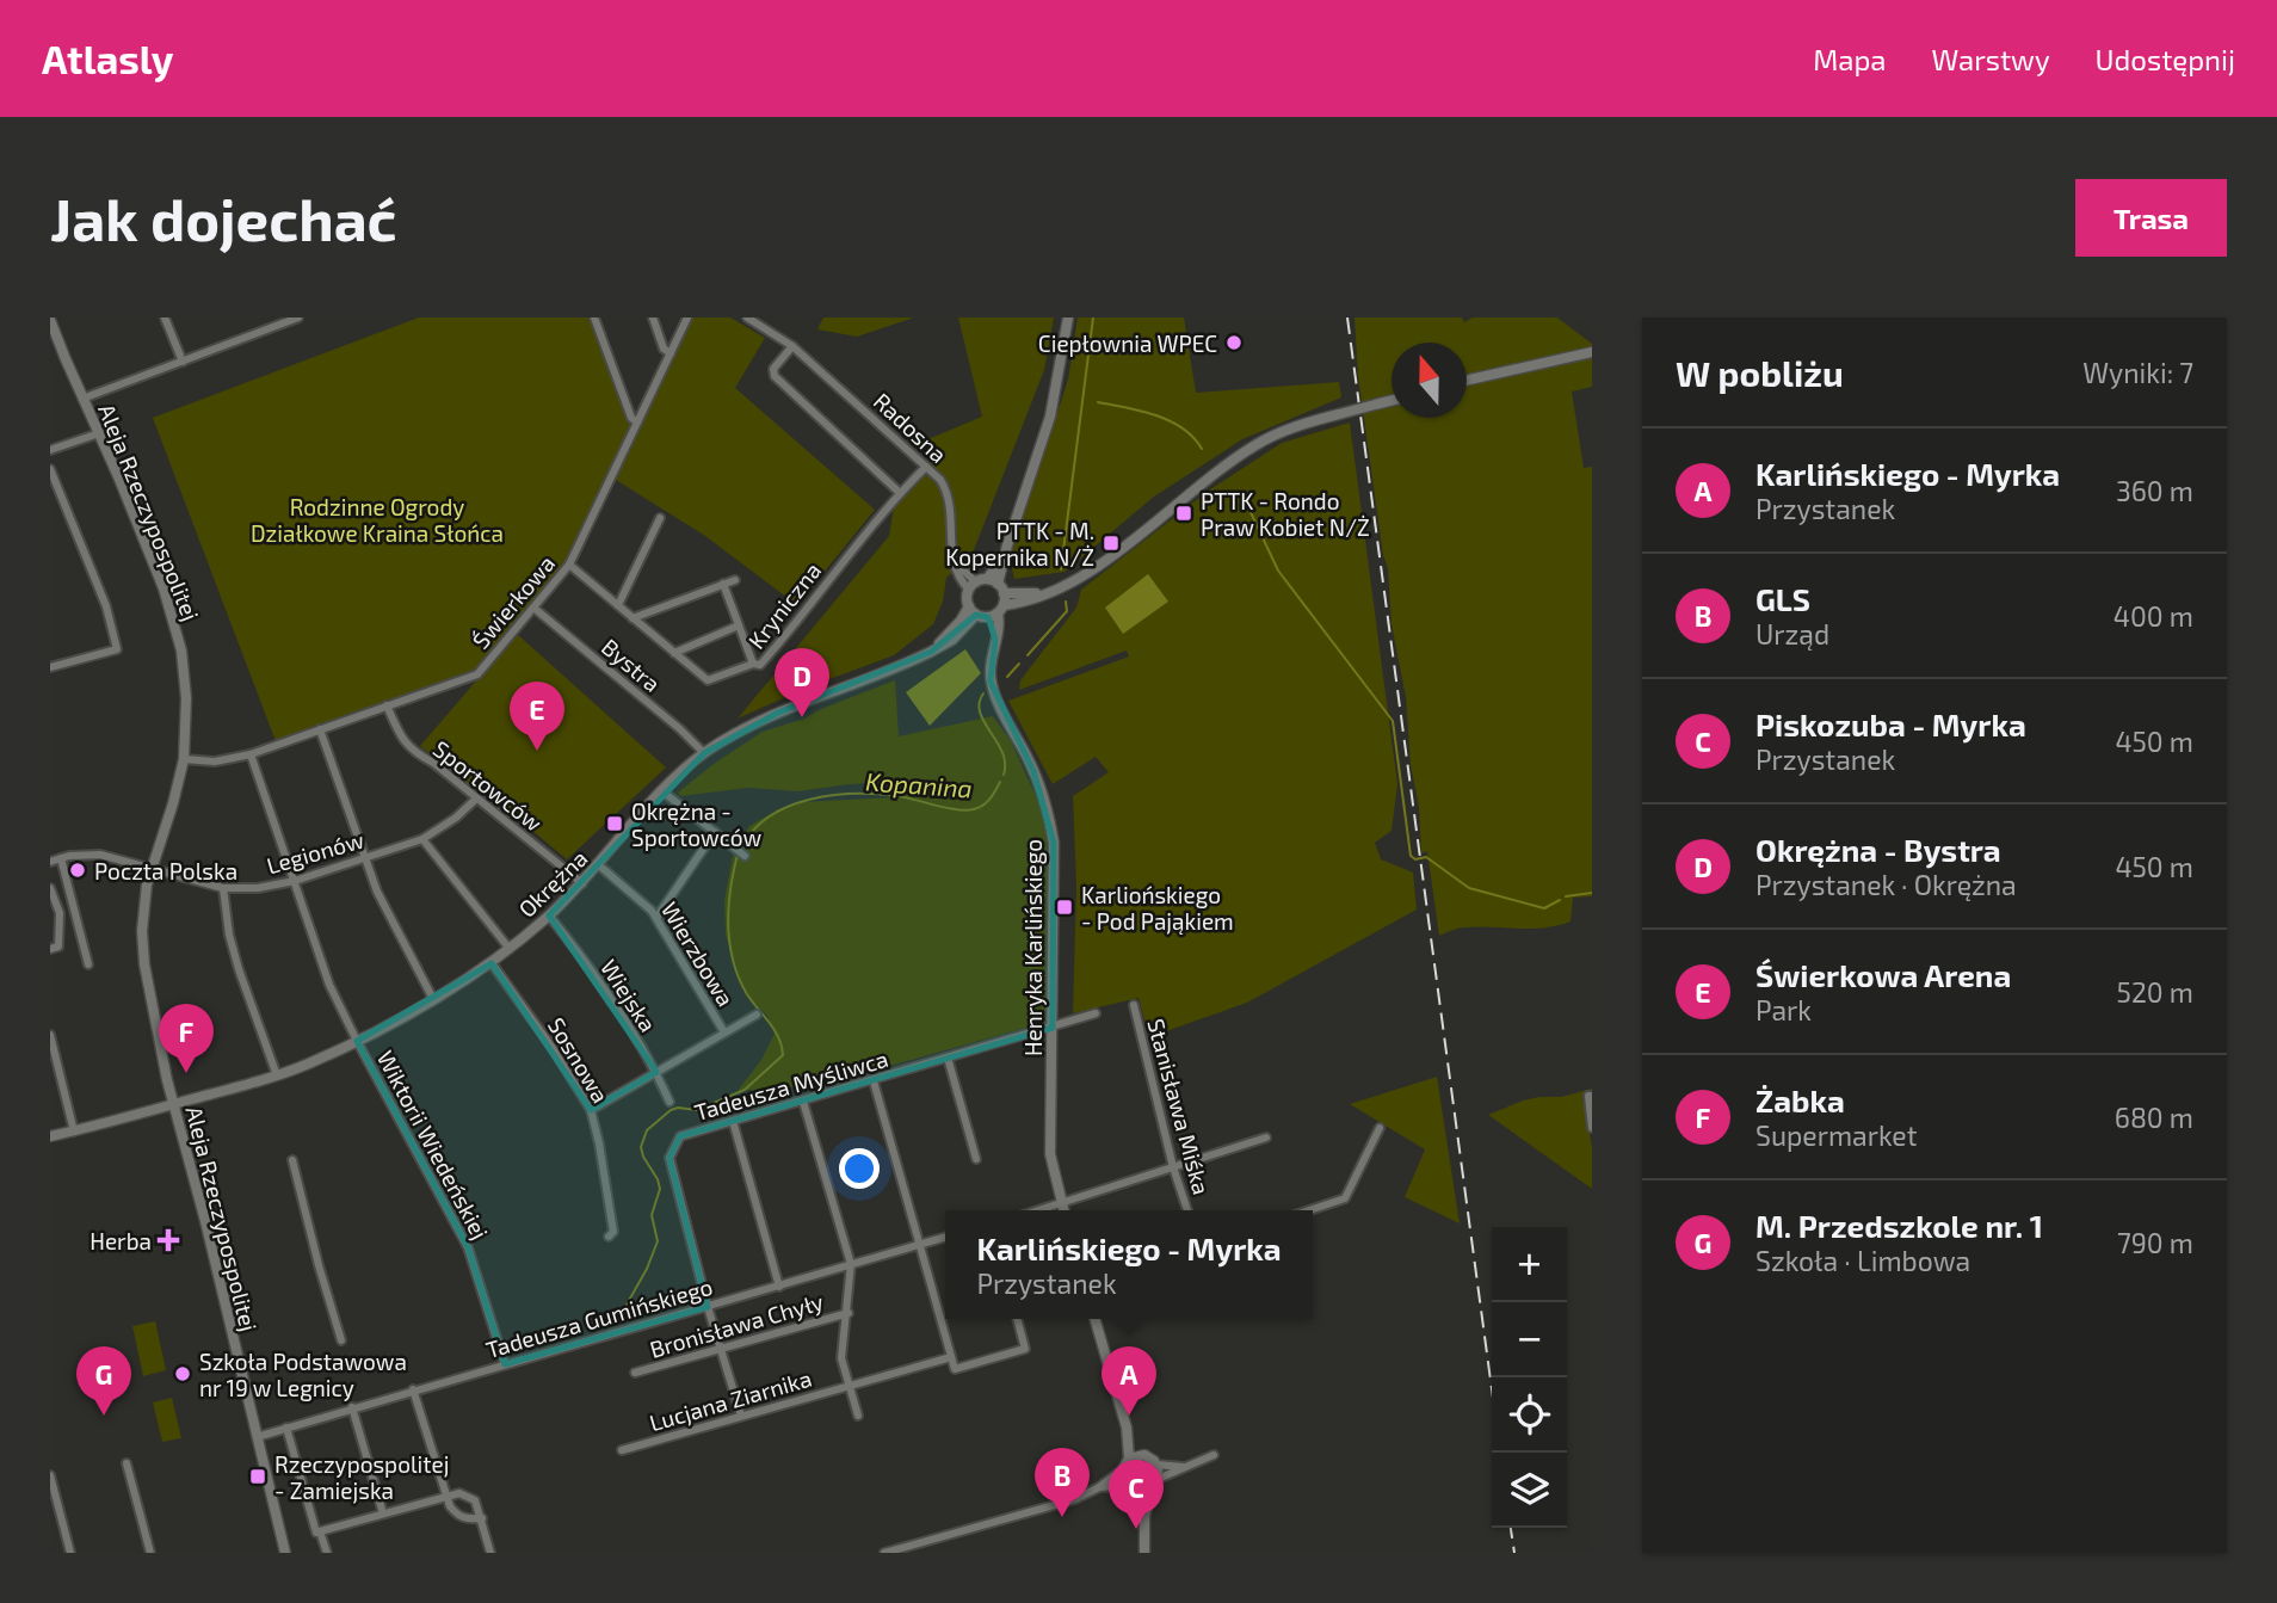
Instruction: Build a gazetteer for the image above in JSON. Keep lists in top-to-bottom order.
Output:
{
  "streets": {
    "street": [
      "Radosna",
      "Aleja Rzeczypospolitej",
      "Świerkowa",
      "Kryniczna",
      "Bystra",
      "Sportowców",
      "Legionów",
      "Okrężna",
      "Henryka Karlińskiego",
      "Wierzbowa",
      "Wiejska",
      "Sosnowa",
      "Tadeusza Myśliwca",
      "Stanisława Miśka",
      "Wiktorii Wiedeńskiej",
      "Tadeusza Gumińskiego",
      "Bronisława Chyły",
      "Lucjana Ziarnika"
    ]
  },
  "crossings": [
    ["Radosna", "Kryniczna"],
    ["Aleja Rzeczypospolitej", "Świerkowa"],
    ["Aleja Rzeczypospolitej", "Legionów"],
    ["Aleja Rzeczypospolitej", "Okrężna"],
    ["Aleja Rzeczypospolitej", "Tadeusza Gumińskiego"],
    ["Świerkowa", "Kryniczna"],
    ["Świerkowa", "Bystra"],
    ["Świerkowa", "Sportowców"],
    ["Świerkowa", "Wiktorii Wiedeńskiej"],
    ["Bystra", "Okrężna"],
    ["Sportowców", "Legionów"],
    ["Sportowców", "Okrężna"],
    ["Legionów", "Wiktorii Wiedeńskiej"],
    ["Okrężna", "Henryka Karlińskiego"],
    ["Okrężna", "Wierzbowa"],
    ["Okrężna", "Wiejska"],
    ["Okrężna", "Sosnowa"],
    ["Okrężna", "Wiktorii Wiedeńskiej"],
    ["Henryka Karlińskiego", "Tadeusza Myśliwca"],
    ["Tadeusza Myśliwca", "Tadeusza Gumińskiego"],
    ["Tadeusza Myśliwca", "Bronisława Chyły"],
    ["Tadeusza Myśliwca", "Lucjana Ziarnika"],
    ["Wiktorii Wiedeńskiej", "Tadeusza Gumińskiego"]
  ],
  "water": ["Kopanina"],
  "parks": ["Rodzinne Ogrody Działkowe Kraina Słońca"],
  "places": {
    "other": ["Ciepłownia WPEC", "Poczta Polska", "Szkoła Podstawowa nr 19 w Legnicy"],
    "transit": [
      "PTTK - Rondo Praw Kobiet N/Ż",
      "PTTK - M. Kopernika N/Ż",
      "Okrężna - Sportowców",
      "Karliońskiego - Pod Pająkiem",
      "Rzeczypospolitej - Zamiejska"
    ],
    "health": ["Herba"]
  },
  "north": "top",
  "page": {
    "header": "Atlasly",
    "nav": ["Mapa", "Warstwy", "Udostępnij"],
    "buttons": "Trasa",
    "title": "Jak dojechać",
    "heading": ["W pobliżu", "Wyniki: 7"],
    "list": [
      {
        "mark": "A",
        "name": "Karlińskiego - Myrka",
        "note": "Przystanek",
        "value": "360 m"
      },
      {
        "mark": "B",
        "name": "GLS",
        "note": "Urząd",
        "value": "400 m"
      },
      {
        "mark": "C",
        "name": "Piskozuba - Myrka",
        "note": "Przystanek",
        "value": "450 m"
      },
      {
        "mark": "D",
        "name": "Okrężna - Bystra",
        "note": "Przystanek · Okrężna",
        "value": "450 m"
      },
      {
        "mark": "E",
        "name": "Świerkowa Arena",
        "note": "Park",
        "value": "520 m"
      },
      {
        "mark": "F",
        "name": "Żabka",
        "note": "Supermarket",
        "value": "680 m"
      },
      {
        "mark": "G",
        "name": "M. Przedszkole nr. 1",
        "note": "Szkoła · Limbowa",
        "value": "790 m"
      }
    ],
    "pins": [
      "D",
      "E",
      "F",
      "A",
      "G",
      "B",
      "C"
    ],
    "popup": ["Karlińskiego - Myrka", "Przystanek"],
    "map_buttons": ["+", "−"]
  }
}
